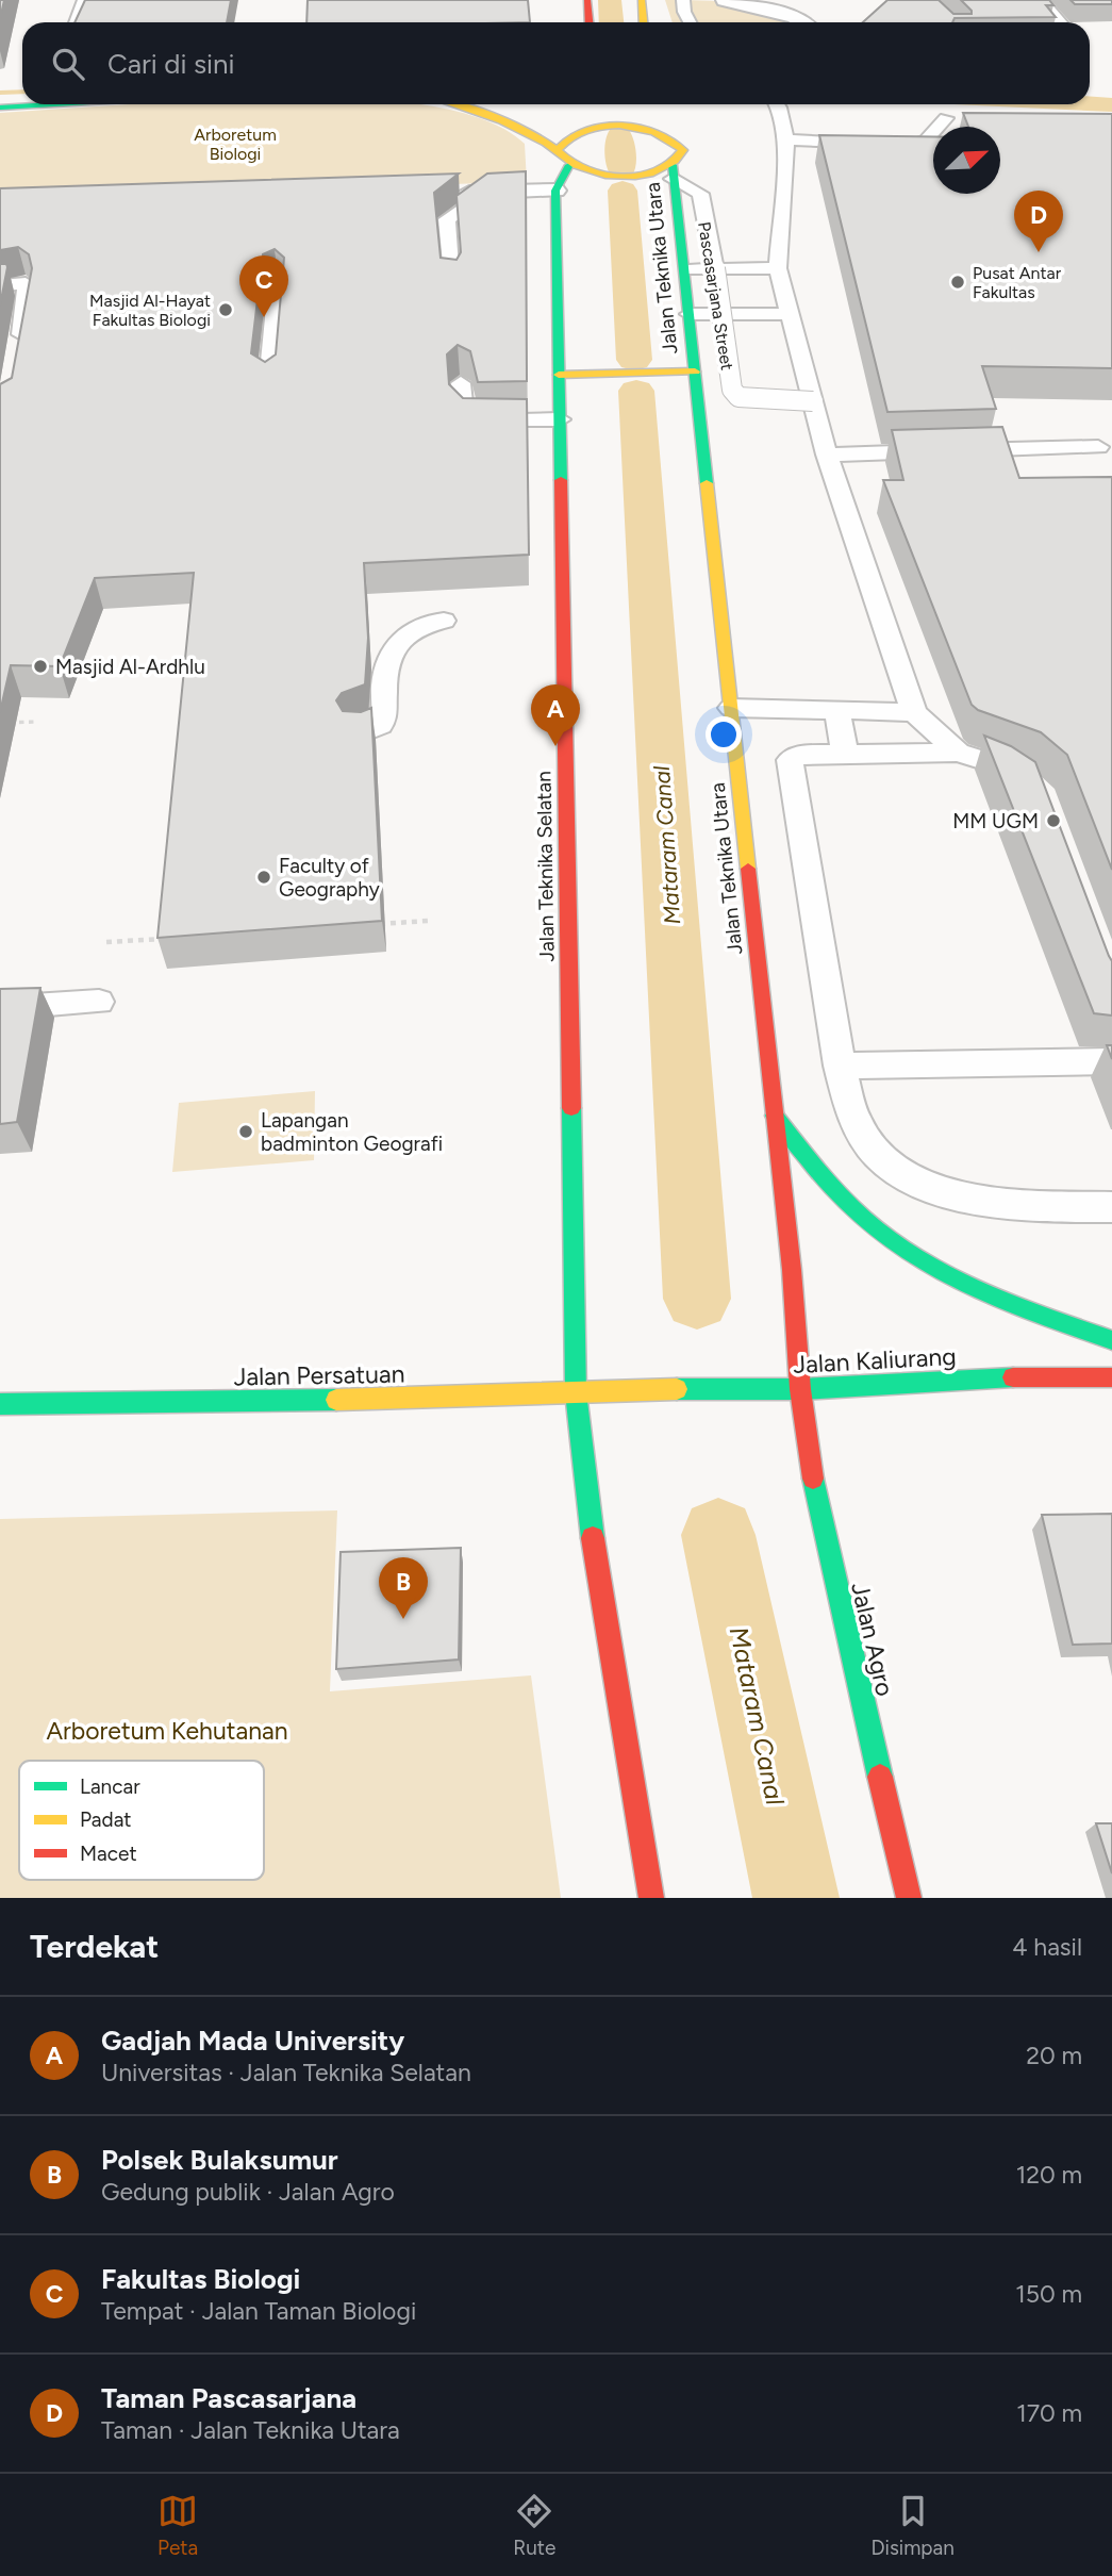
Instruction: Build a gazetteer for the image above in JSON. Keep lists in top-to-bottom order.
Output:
{
  "streets": {
    "main road": [
      "Jalan Teknika Utara",
      "Jalan Teknika Selatan",
      "Jalan Kaliurang",
      "Jalan Persatuan",
      "Jalan Agro"
    ],
    "lane": ["Pascasarjana Street"]
  },
  "crossings": [
    ["Jalan Teknika Utara", "Pascasarjana Street"],
    ["Jalan Teknika Utara", "Jalan Kaliurang"],
    ["Jalan Teknika Utara", "Jalan Agro"],
    ["Jalan Teknika Selatan", "Jalan Persatuan"],
    ["Jalan Kaliurang", "Jalan Persatuan"],
    ["Jalan Kaliurang", "Jalan Agro"]
  ],
  "water": ["Mataram Canal"],
  "parks": ["Arboretum Biologi", "Arboretum Kehutanan"],
  "places": [
    "Pusat Antar Fakultas",
    "Masjid Al-Hayat Fakultas Biologi",
    "Masjid Al-Ardhlu",
    "MM UGM",
    "Faculty of Geography",
    "Lapangan badminton Geografi"
  ],
  "legend": ["Lancar", "Padat", "Macet"],
  "north": "top right",
  "page": {
    "search": "Cari di sini",
    "pins": [
      "D",
      "C",
      "A",
      "B"
    ],
    "heading": ["Terdekat", "4 hasil"],
    "list": [
      {
        "mark": "A",
        "name": "Gadjah Mada University",
        "note": "Universitas · Jalan Teknika Selatan",
        "value": "20 m"
      },
      {
        "mark": "B",
        "name": "Polsek Bulaksumur",
        "note": "Gedung publik · Jalan Agro",
        "value": "120 m"
      },
      {
        "mark": "C",
        "name": "Fakultas Biologi",
        "note": "Tempat · Jalan Taman Biologi",
        "value": "150 m"
      },
      {
        "mark": "D",
        "name": "Taman Pascasarjana",
        "note": "Taman · Jalan Teknika Utara",
        "value": "170 m"
      }
    ],
    "nav": ["Peta", "Rute", "Disimpan"]
  }
}
